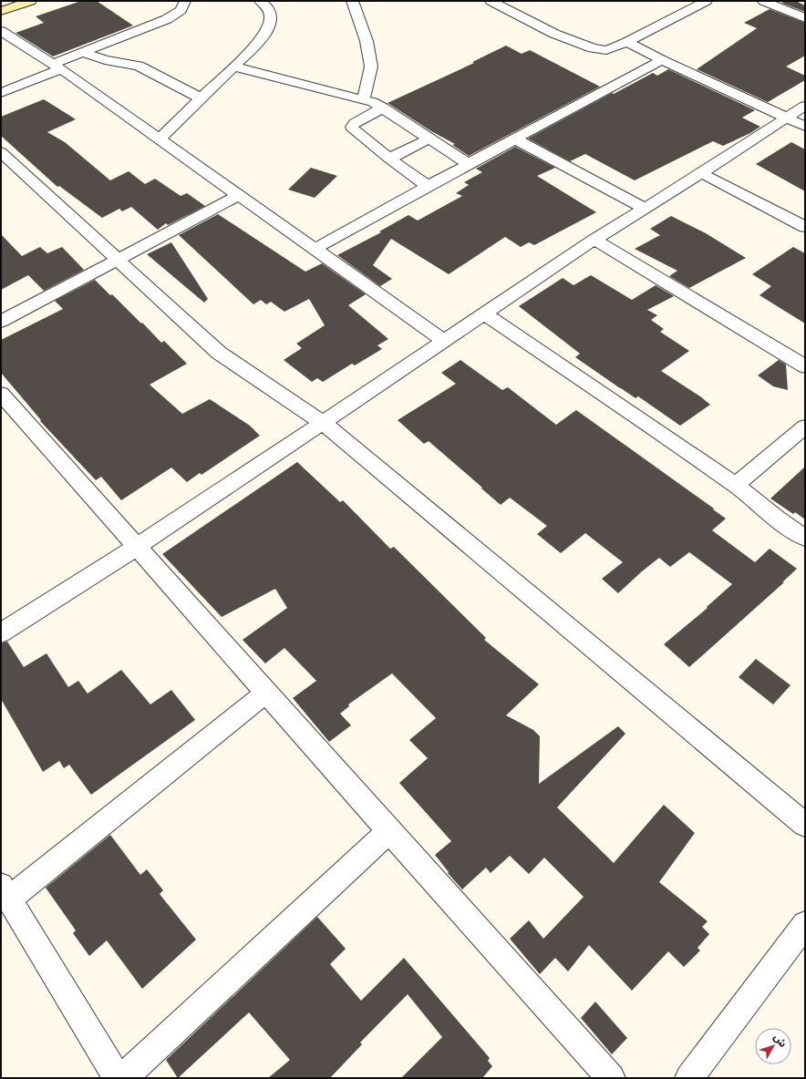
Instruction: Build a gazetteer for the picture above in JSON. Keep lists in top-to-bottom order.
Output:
{
  "north": "top right"
}
